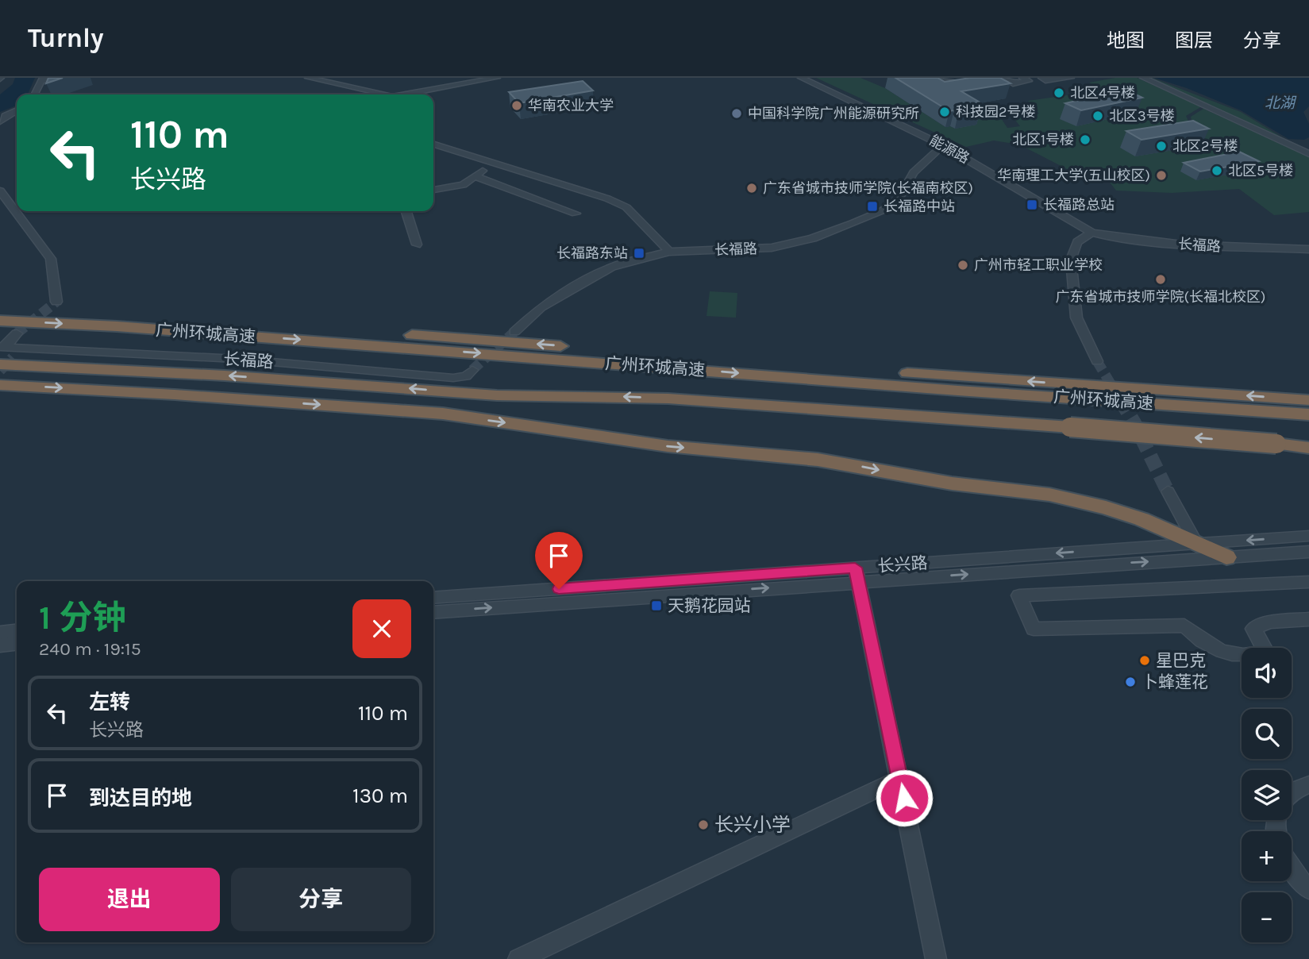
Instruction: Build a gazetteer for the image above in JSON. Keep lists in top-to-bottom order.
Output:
{
  "streets": {
    "highway": ["广州环城高速"],
    "street": ["能源路", "长福路", "长兴路"]
  },
  "crossings": [
    ["能源路", "长福路"]
  ],
  "water": ["北湖"],
  "places": {
    "other": [
      "北区4号楼",
      "华南农业大学",
      "科技园2号楼",
      "中国科学院广州能源研究所",
      "北区3号楼",
      "北区1号楼",
      "北区2号楼",
      "北区5号楼",
      "华南理工大学(五山校区)",
      "广东省城市技师学院(长福南校区)",
      "广州市轻工职业学校",
      "广东省城市技师学院(长福北校区)",
      "星巴克",
      "卜蜂莲花",
      "长兴小学"
    ],
    "transit": [
      "长福路总站",
      "长福路中站",
      "长福路东站",
      "天鹅花园站"
    ]
  },
  "page": {
    "header": "Turnly",
    "nav": ["地图", "图层", "分享"],
    "turn": ["110 m", "长兴路"],
    "heading": ["1 分钟", "240 m · 19:15"],
    "map_buttons": ["+", "−"],
    "list": [
      {
        "name": "左转",
        "note": "长兴路",
        "value": "110 m"
      },
      {
        "name": "到达目的地",
        "value": "130 m"
      }
    ],
    "buttons": ["退出", "分享"]
  }
}
